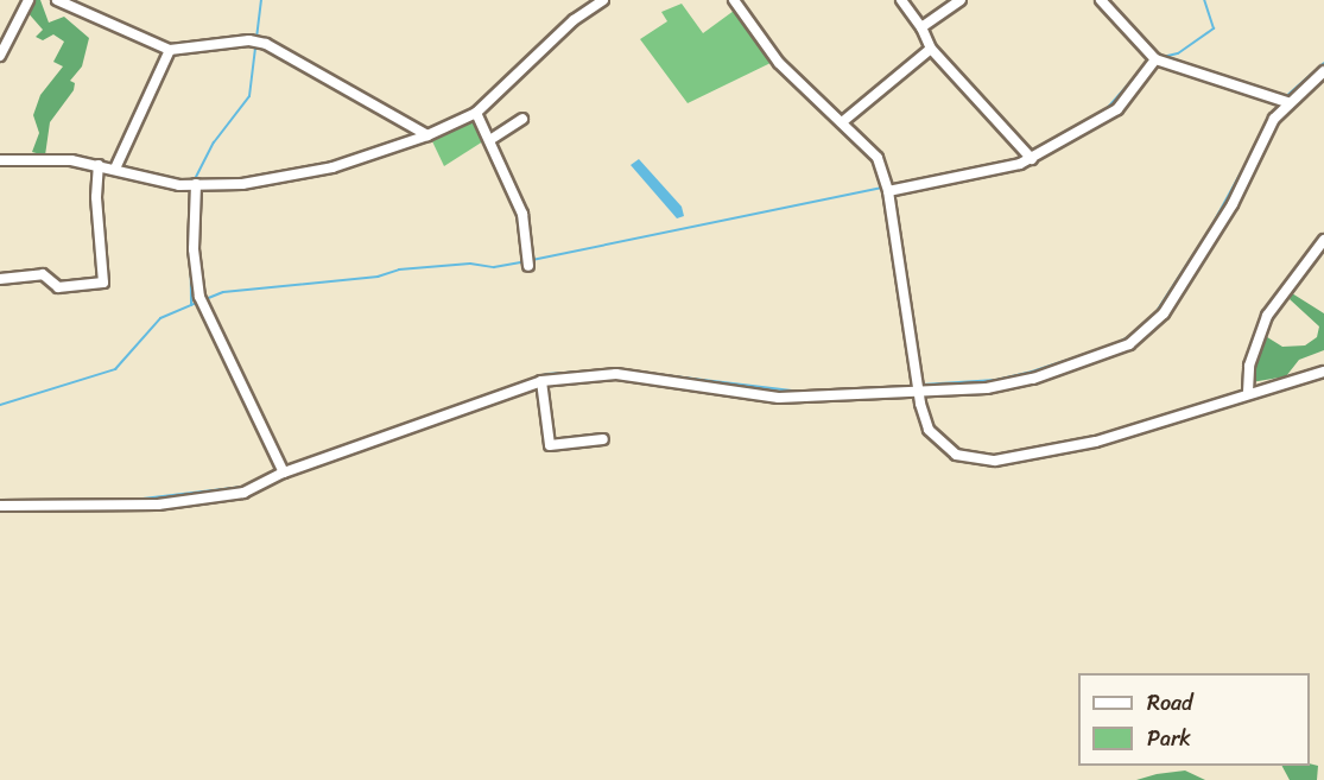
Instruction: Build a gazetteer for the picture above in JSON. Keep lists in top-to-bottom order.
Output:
{
  "legend": ["Road", "Park"]
}
